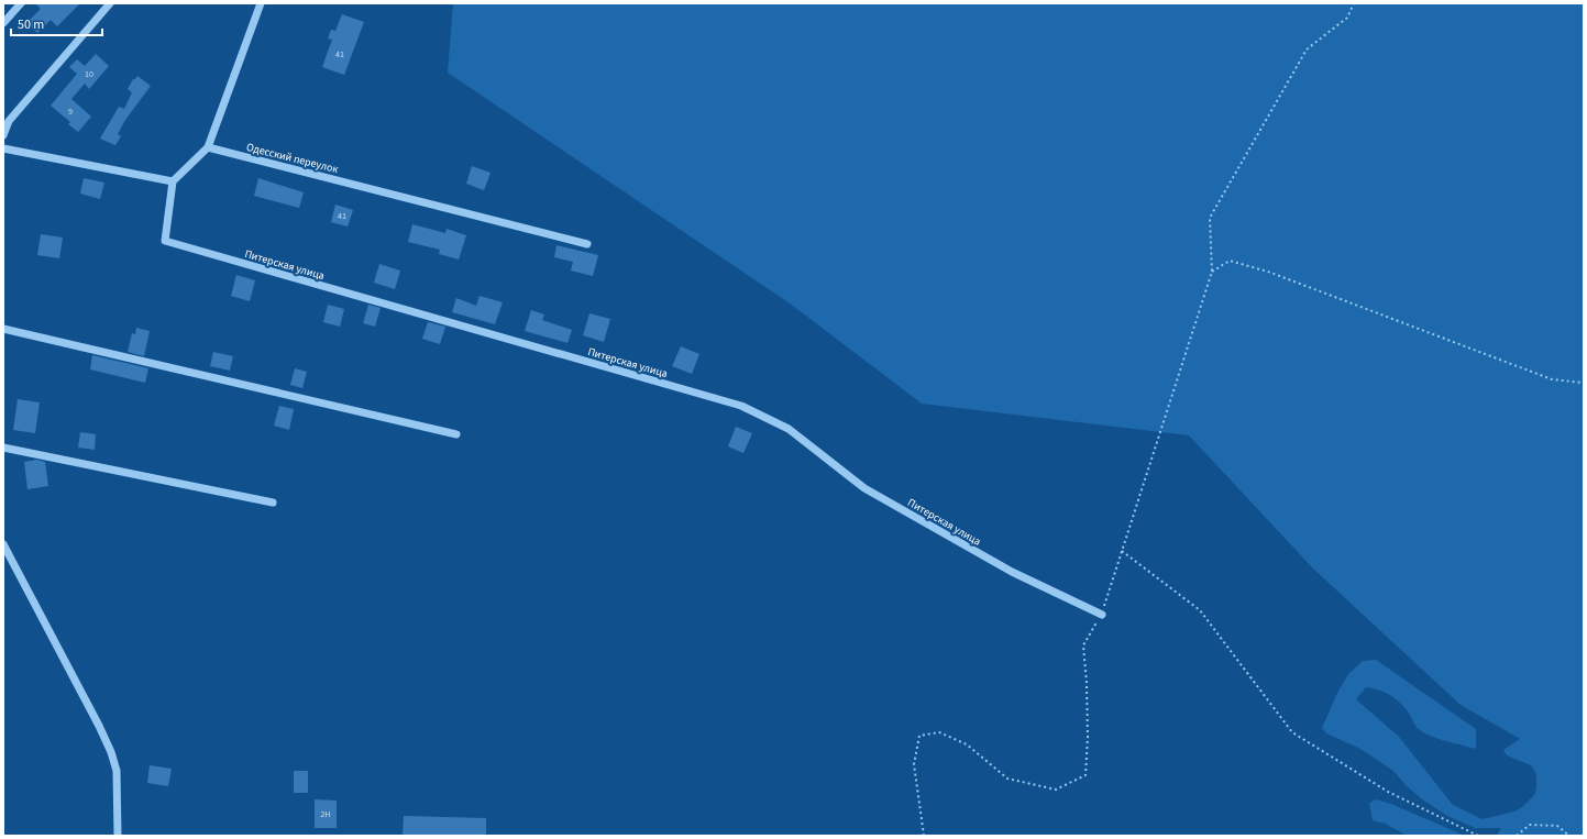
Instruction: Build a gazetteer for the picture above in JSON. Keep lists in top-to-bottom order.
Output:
{
  "streets": {
    "street": ["Одесский переулок", "Питерская улица"]
  },
  "house_numbers": [
    "41",
    "10",
    "9",
    "41",
    "2Н"
  ],
  "scale_bar": "50 m"
}
